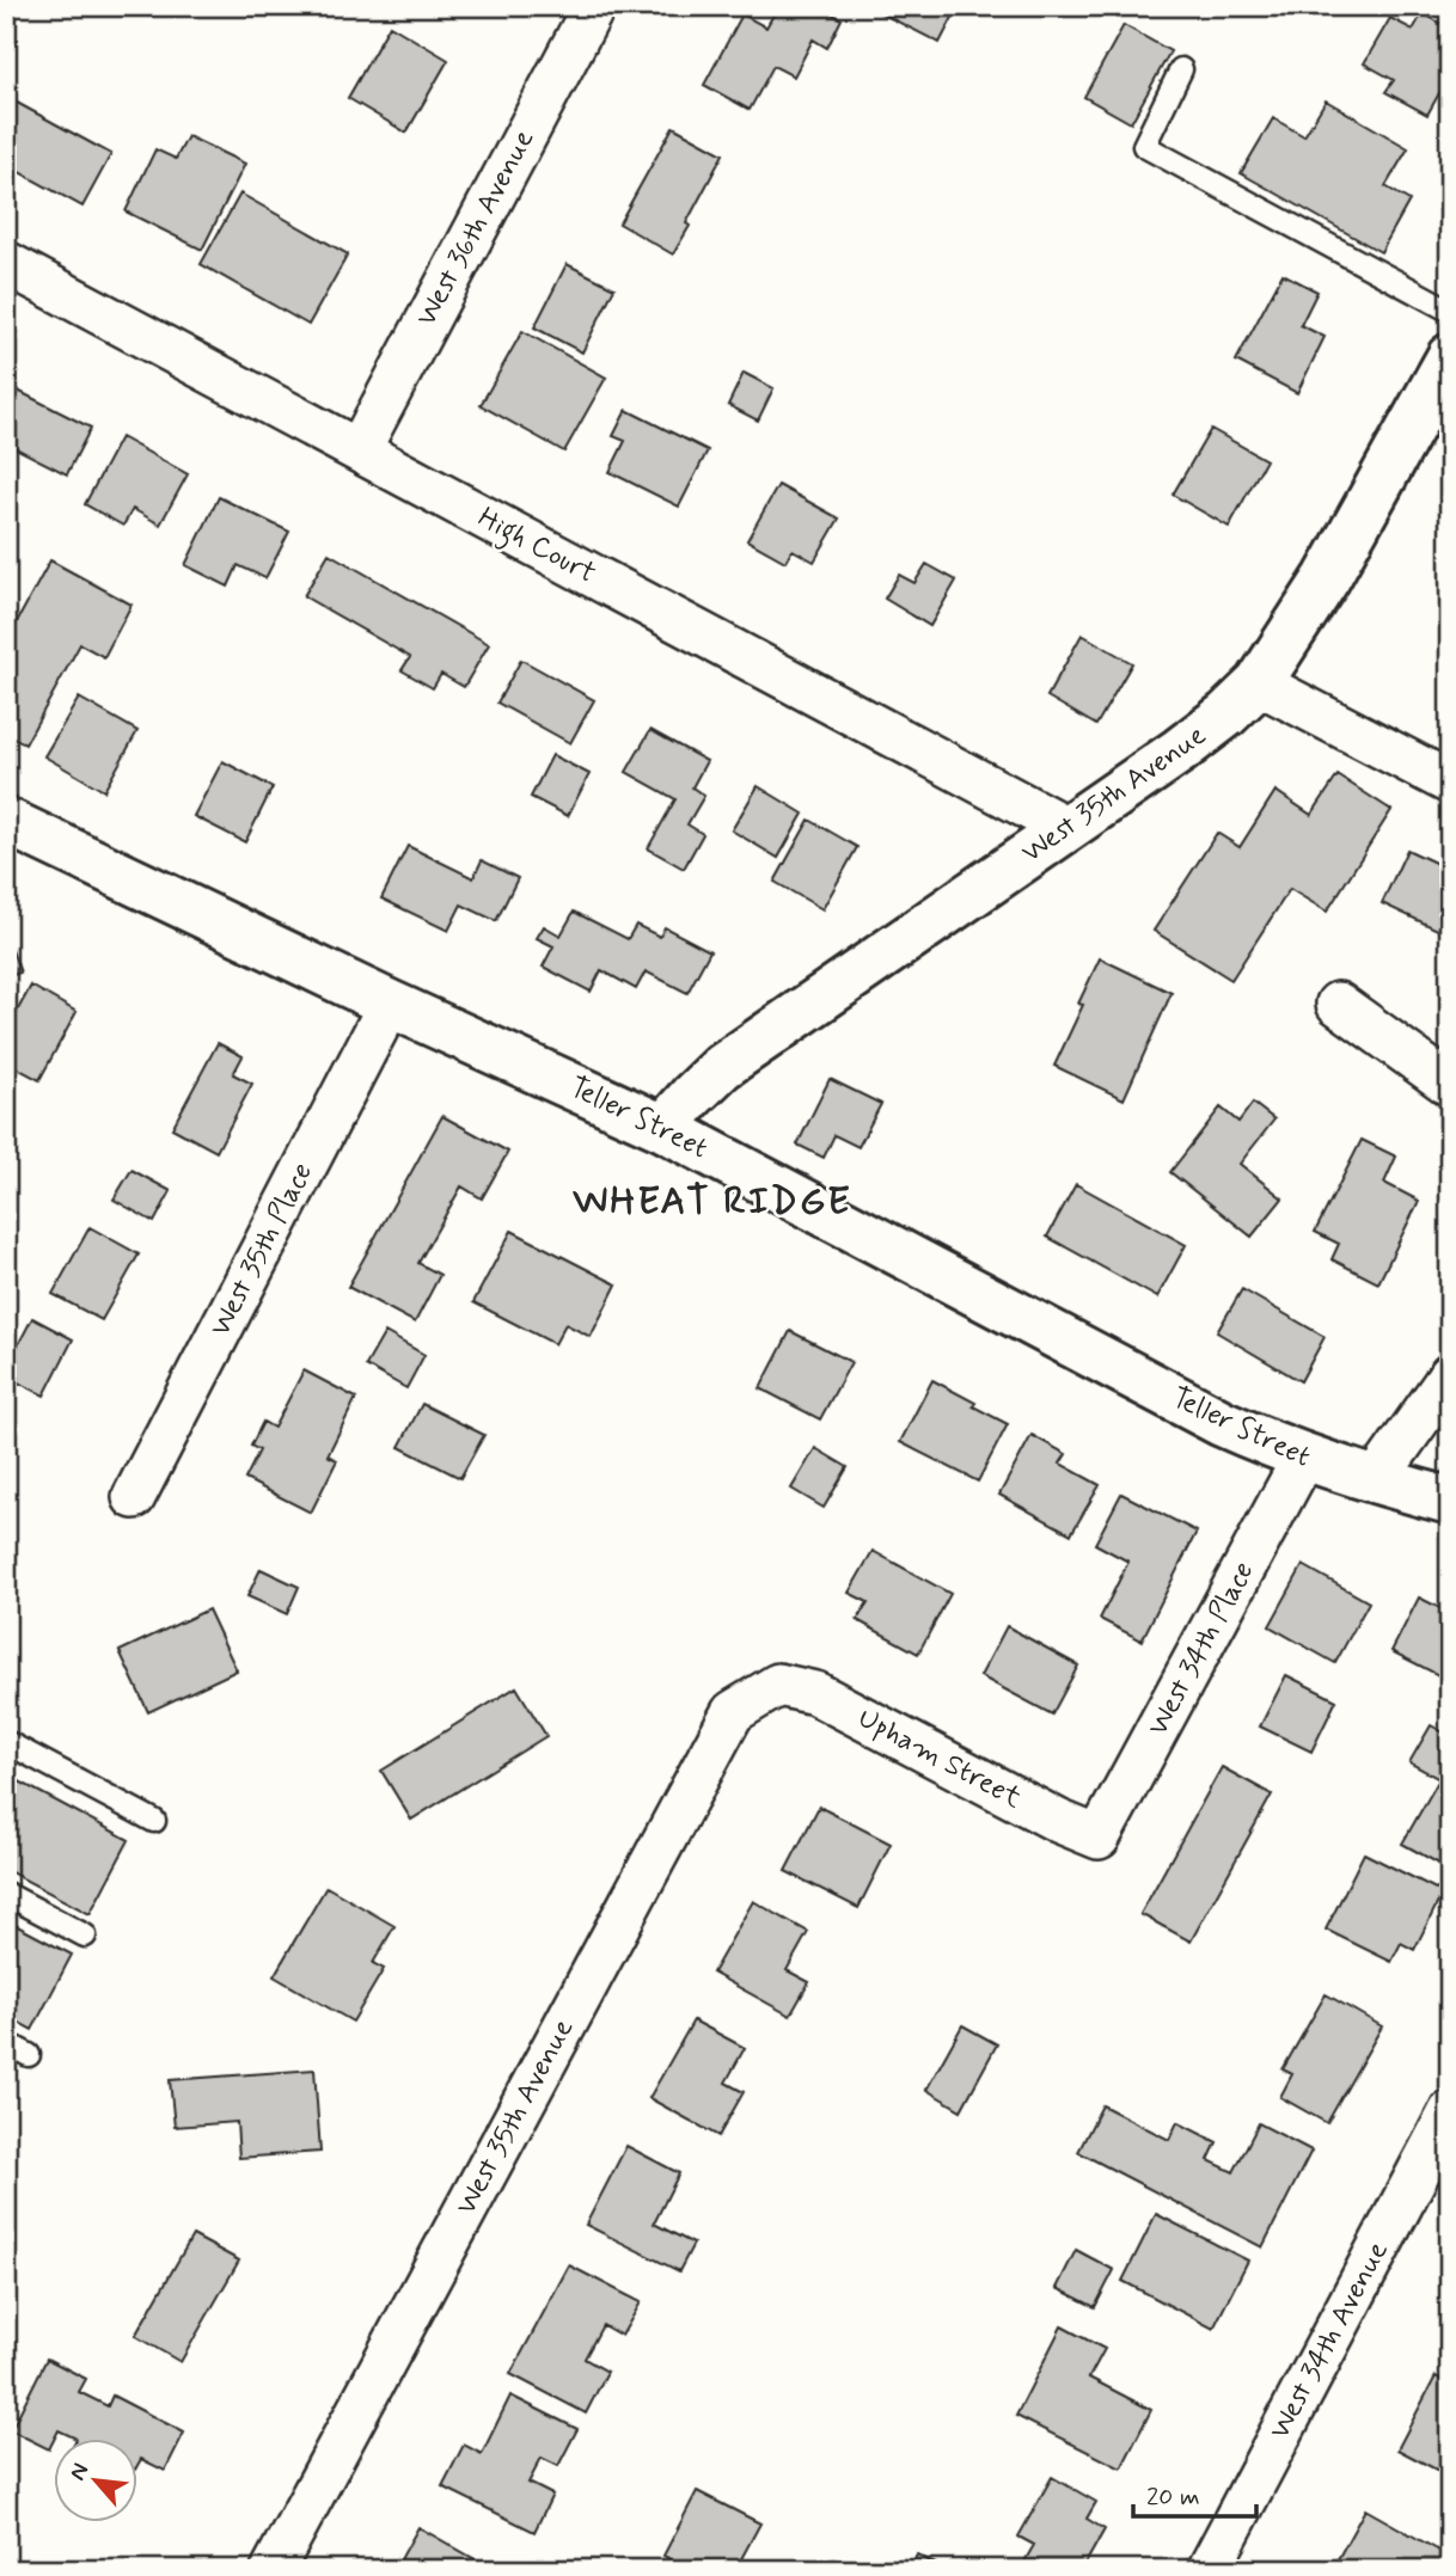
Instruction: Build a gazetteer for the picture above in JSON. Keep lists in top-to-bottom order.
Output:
{
  "streets": {
    "street": [
      "West 36th Avenue",
      "High Court",
      "West 35th Avenue",
      "Teller Street",
      "West 35th Place",
      "West 34th Place",
      "Upham Street",
      "West 34th Avenue"
    ]
  },
  "crossings": [
    ["West 36th Avenue", "High Court"],
    ["High Court", "West 35th Avenue"],
    ["West 35th Avenue", "Teller Street"],
    ["West 35th Avenue", "Upham Street"],
    ["Teller Street", "West 35th Place"],
    ["Teller Street", "West 34th Place"],
    ["West 34th Place", "Upham Street"]
  ],
  "districts": ["WHEAT RIDGE"],
  "scale_bar": "20 m",
  "north": "top left"
}
